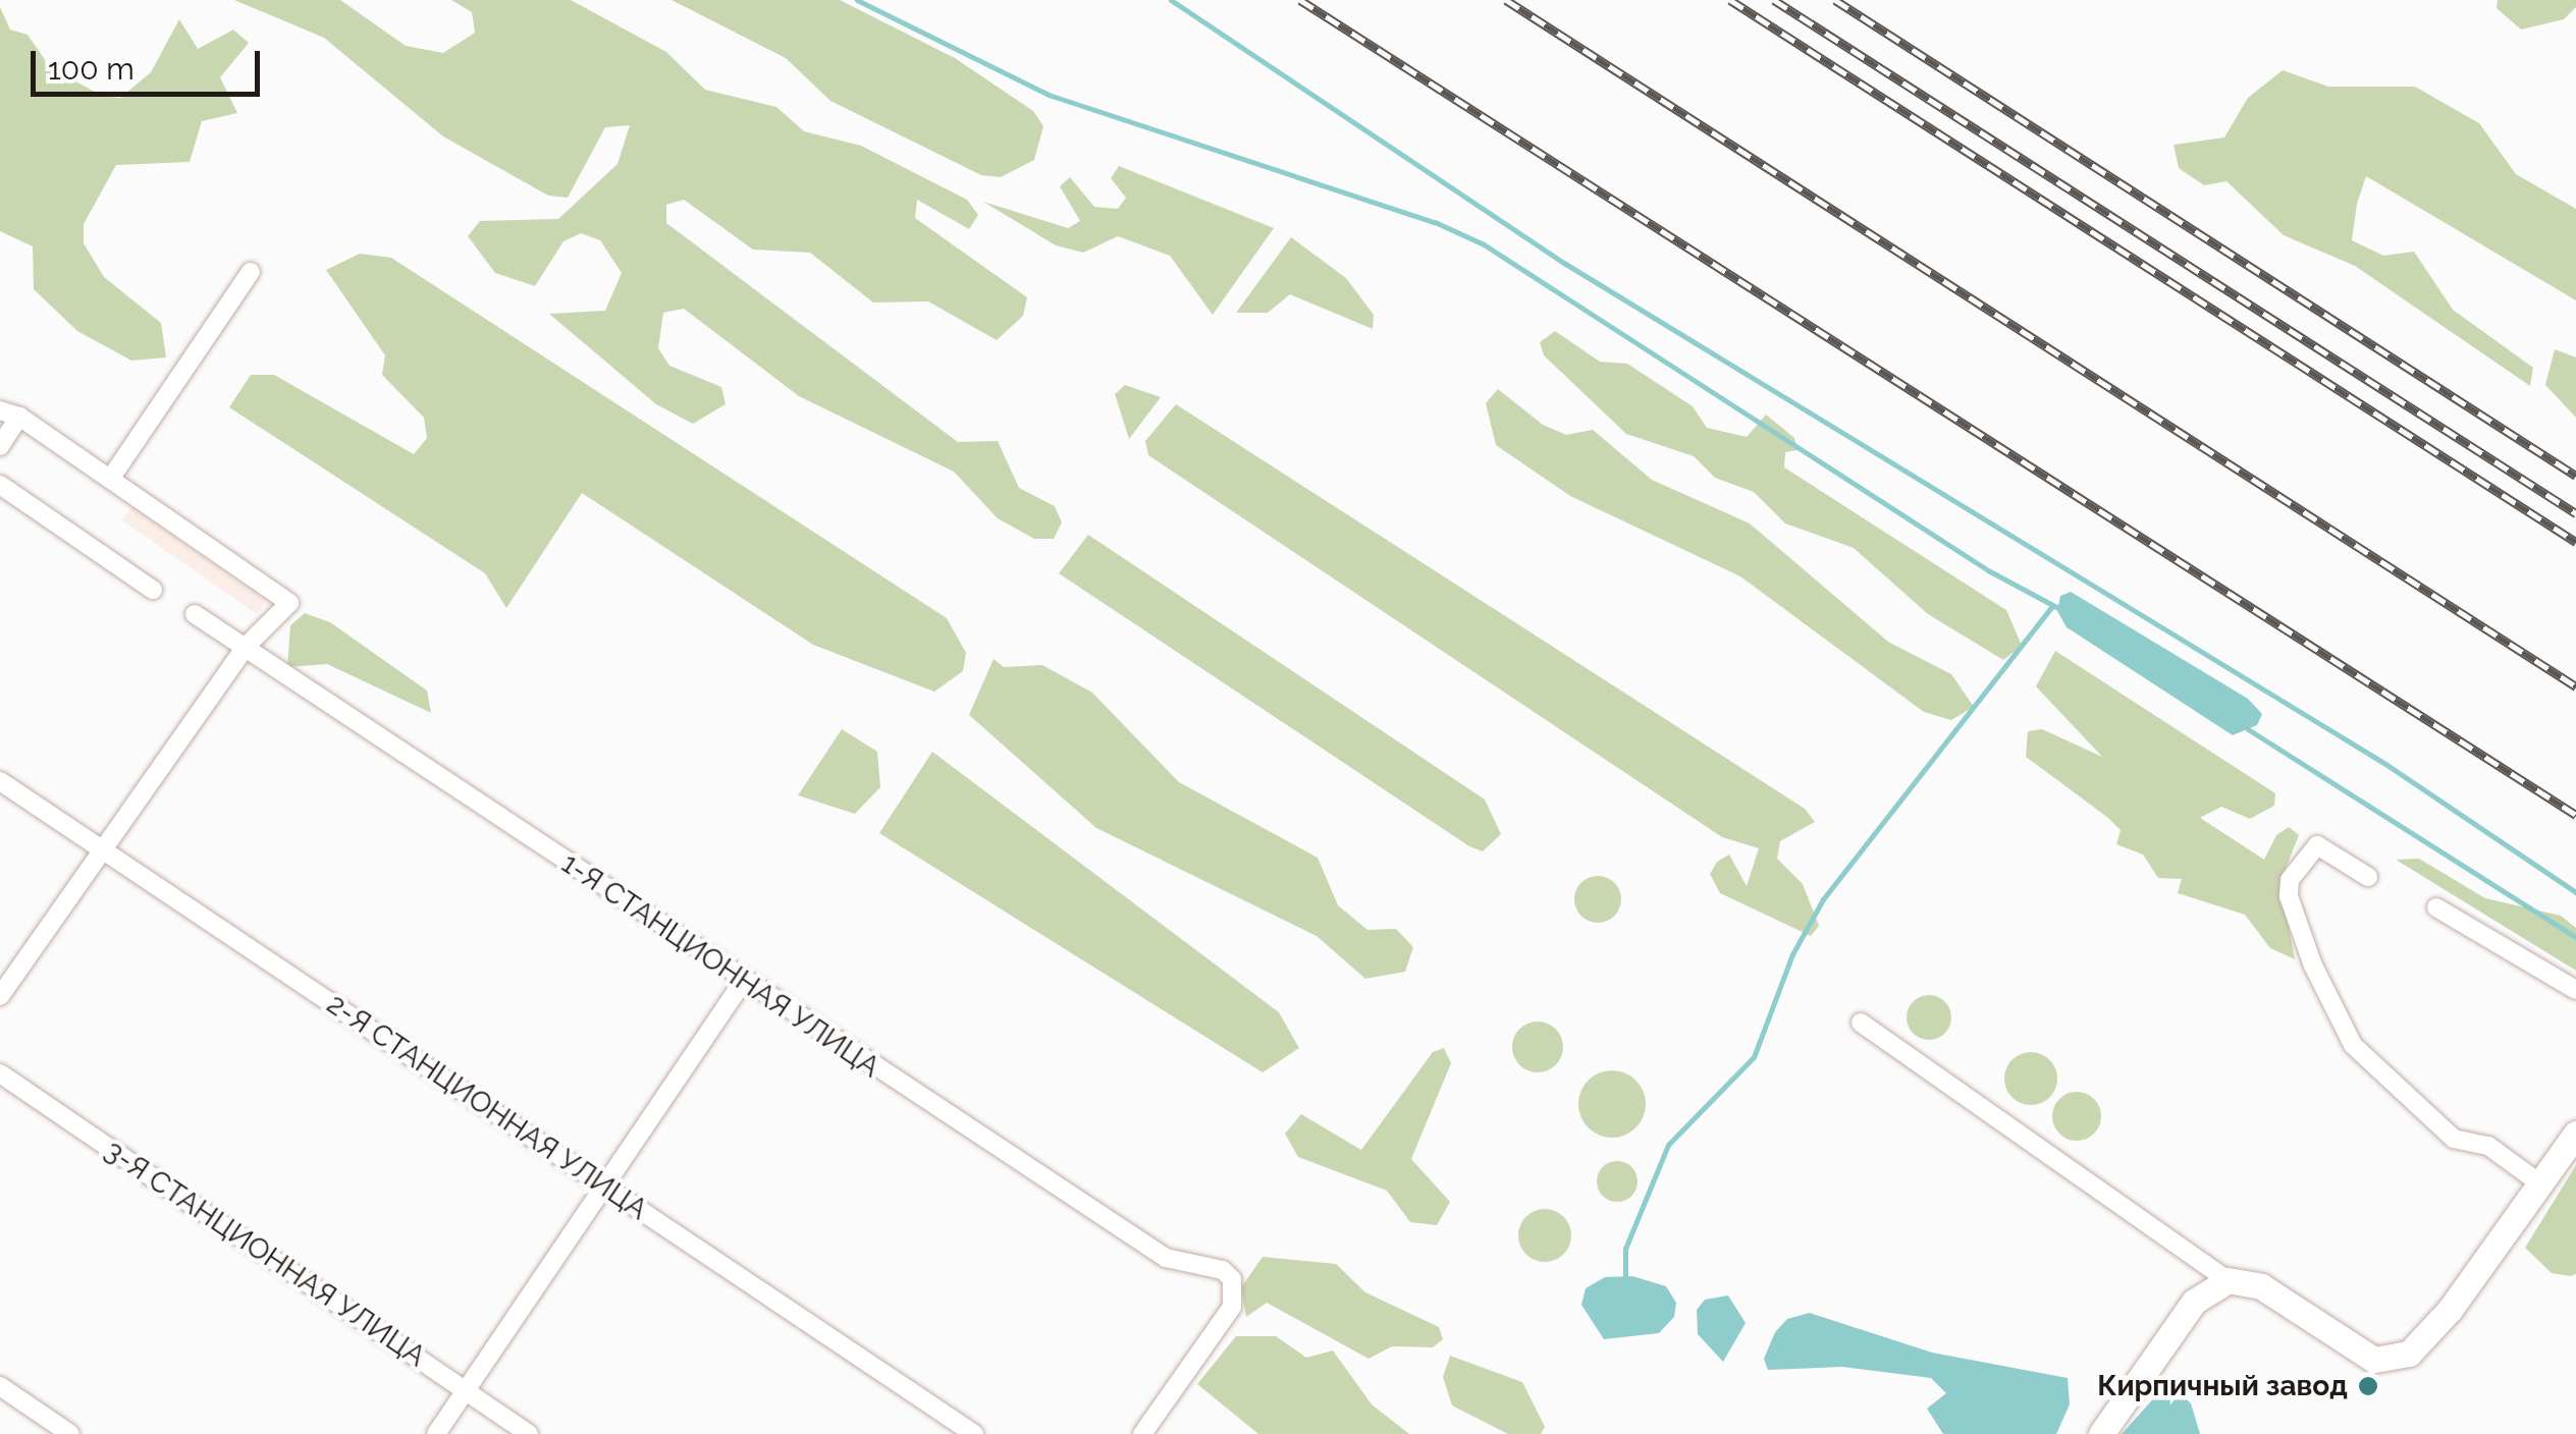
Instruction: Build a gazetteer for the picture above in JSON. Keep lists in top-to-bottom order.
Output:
{
  "streets": {
    "street": ["1-Я СТАНЦИОННАЯ УЛИЦА", "2-Я СТАНЦИОННАЯ УЛИЦА", "3-Я СТАНЦИОННАЯ УЛИЦА"]
  },
  "places": ["Кирпичный завод"],
  "scale_bar": "100 m"
}
